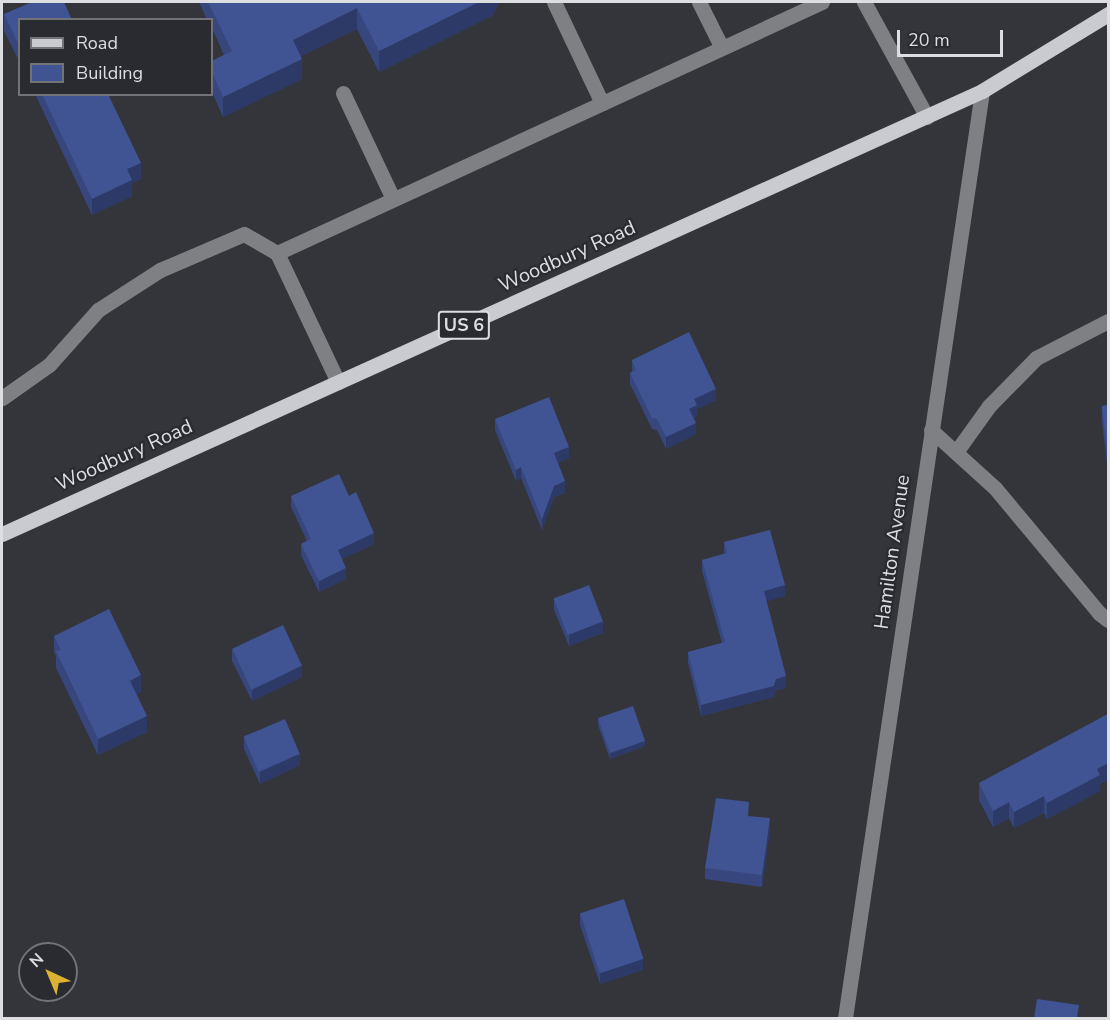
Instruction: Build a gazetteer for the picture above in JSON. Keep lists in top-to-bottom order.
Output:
{
  "streets": {
    "main road": ["Woodbury Road", "US 6"],
    "street": ["Hamilton Avenue"]
  },
  "crossings": [
    ["Woodbury Road", "Hamilton Avenue"]
  ],
  "legend": ["Road", "Building"],
  "scale_bar": "20 m",
  "north": "top left"
}
